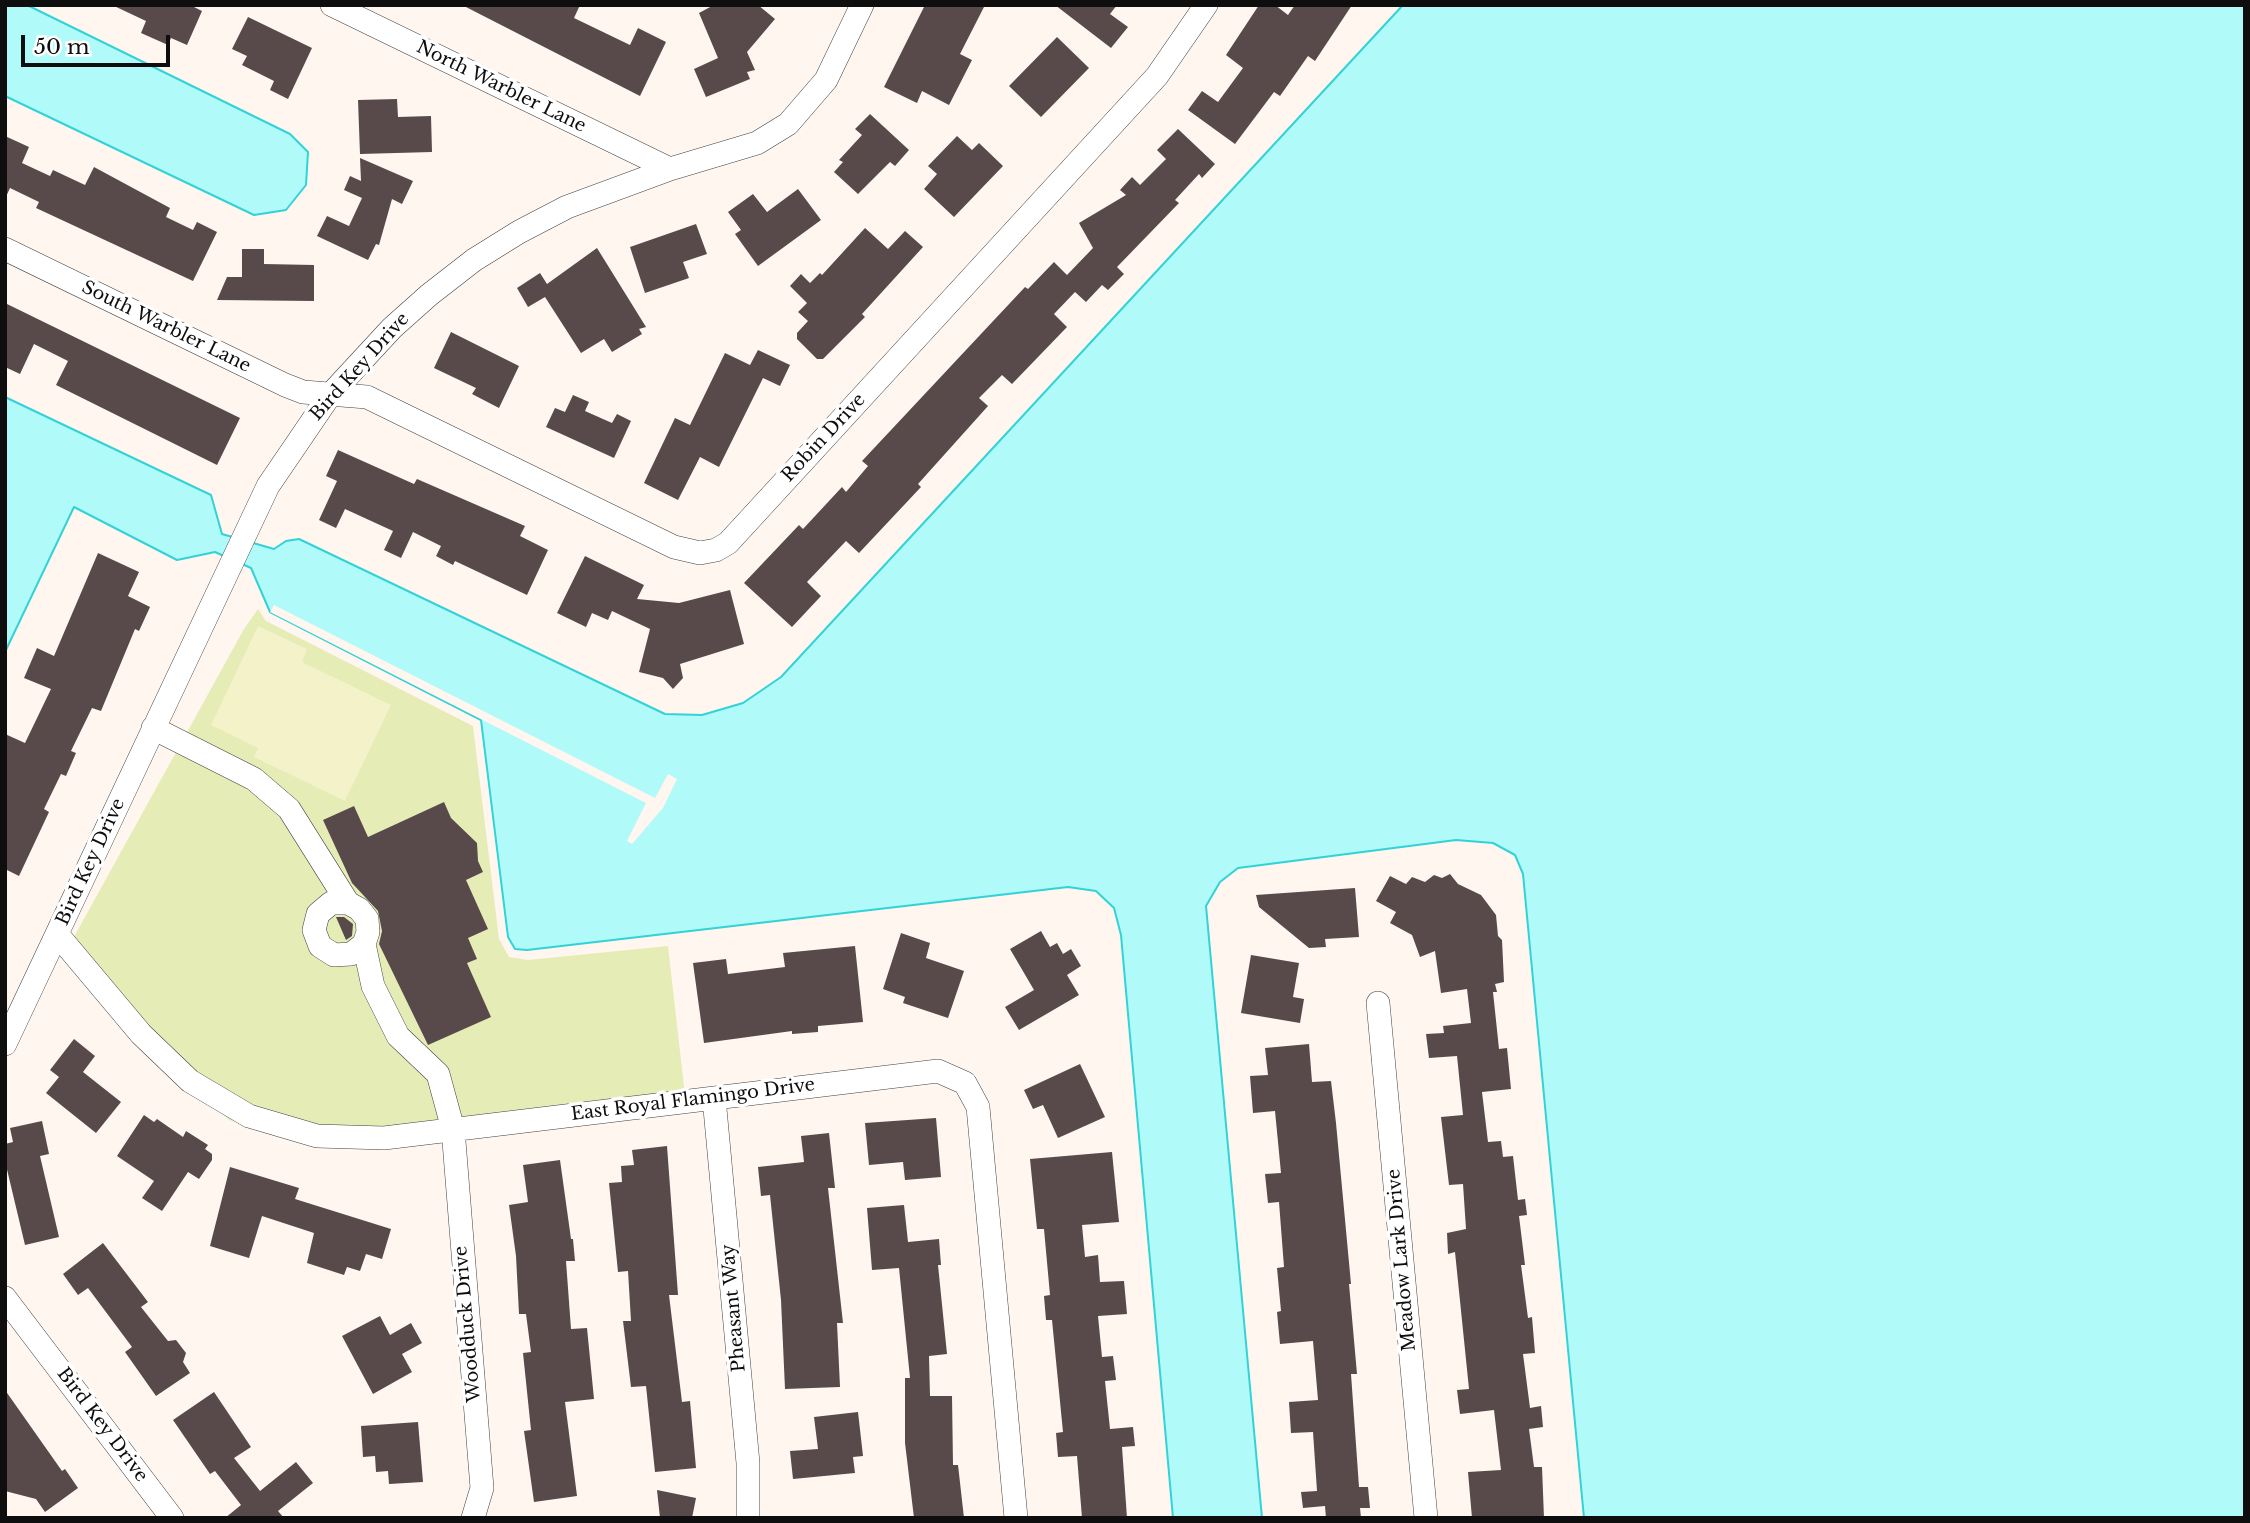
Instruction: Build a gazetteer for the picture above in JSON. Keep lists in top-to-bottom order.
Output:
{
  "streets": {
    "street": [
      "North Warbler Lane",
      "South Warbler Lane",
      "Bird Key Drive",
      "Robin Drive",
      "East Royal Flamingo Drive",
      "Meadow Lark Drive",
      "Pheasant Way",
      "Woodduck Drive"
    ]
  },
  "crossings": [
    ["North Warbler Lane", "Bird Key Drive"],
    ["South Warbler Lane", "Bird Key Drive"],
    ["South Warbler Lane", "Robin Drive"],
    ["Bird Key Drive", "Robin Drive"],
    ["Bird Key Drive", "East Royal Flamingo Drive"],
    ["East Royal Flamingo Drive", "Pheasant Way"],
    ["East Royal Flamingo Drive", "Woodduck Drive"]
  ],
  "scale_bar": "50 m"
}
